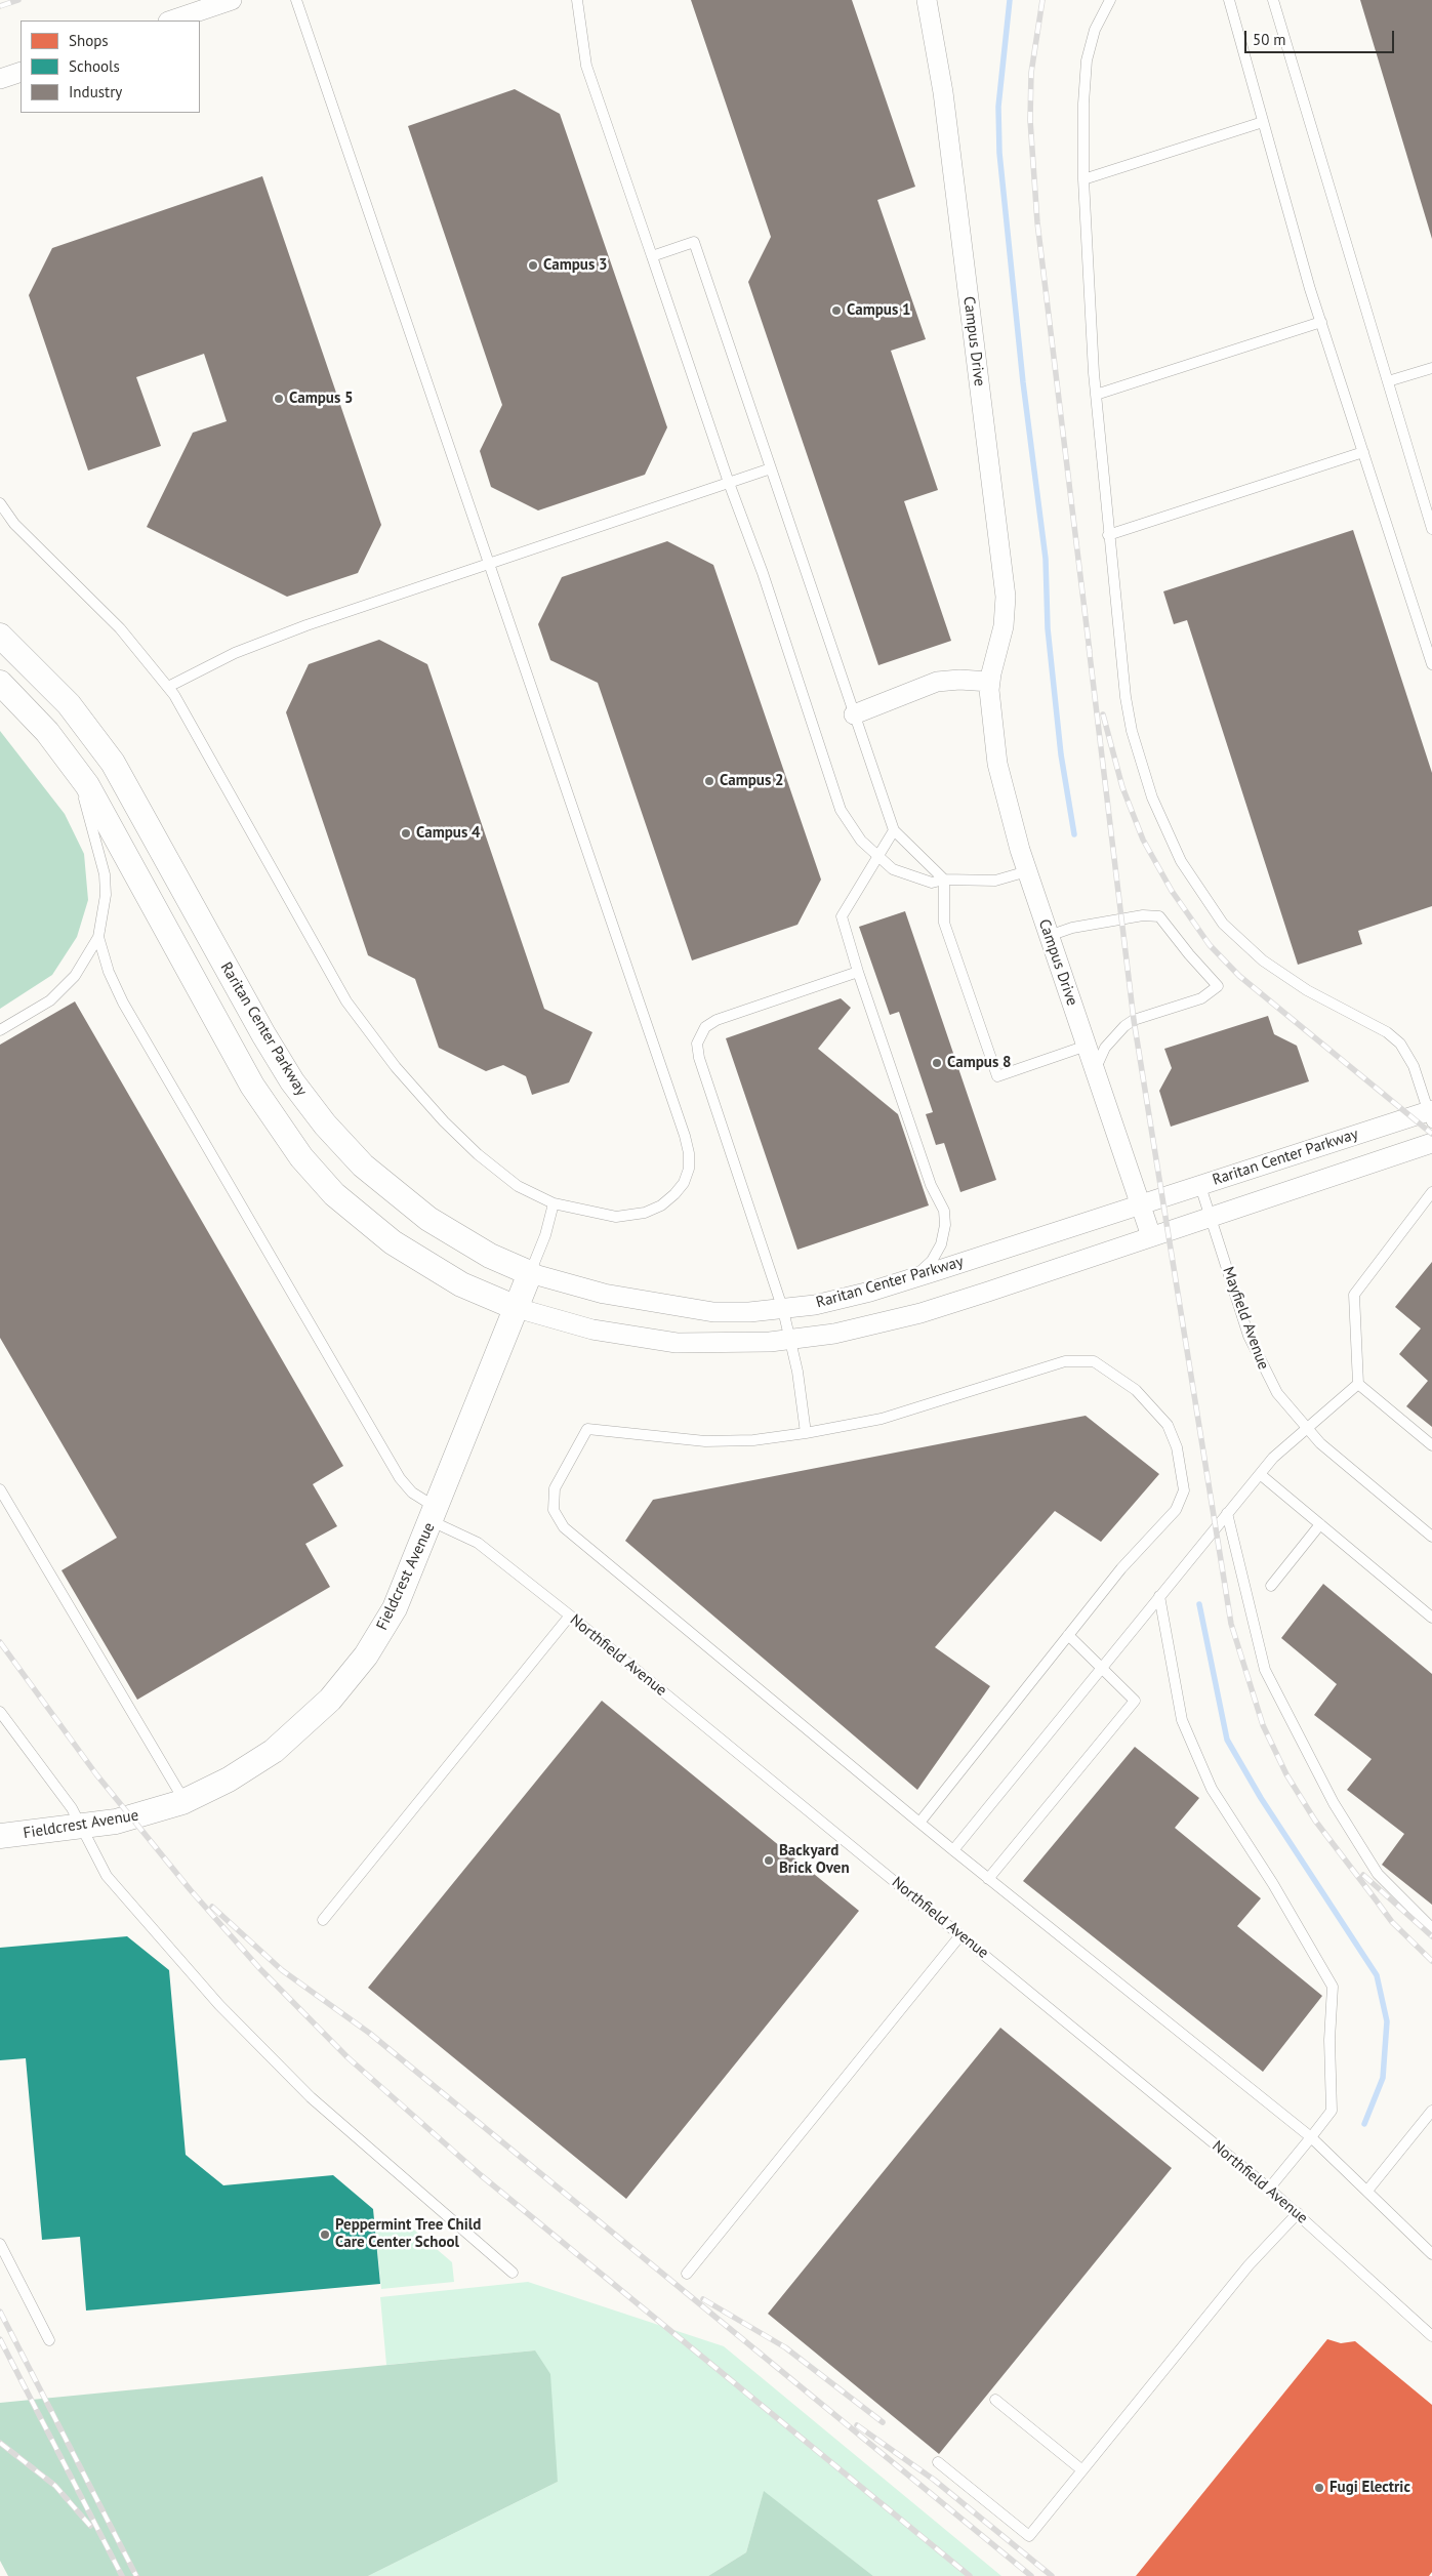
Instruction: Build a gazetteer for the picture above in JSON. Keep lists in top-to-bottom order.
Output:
{
  "streets": {
    "street": ["Campus Drive", "Raritan Center Parkway", "Fieldcrest Avenue"],
    "lane": ["Mayfield Avenue", "Northfield Avenue"]
  },
  "crossings": [
    ["Campus Drive", "Raritan Center Parkway"],
    ["Raritan Center Parkway", "Mayfield Avenue"],
    ["Raritan Center Parkway", "Fieldcrest Avenue"],
    ["Fieldcrest Avenue", "Northfield Avenue"]
  ],
  "places": [
    "Campus 3",
    "Campus 1",
    "Campus 5",
    "Campus 2",
    "Campus 4",
    "Campus 8",
    "Backyard Brick Oven",
    "Peppermint Tree Child Care Center School",
    "Fugi Electric"
  ],
  "legend": ["Shops", "Schools", "Industry"],
  "scale_bar": "50 m"
}
